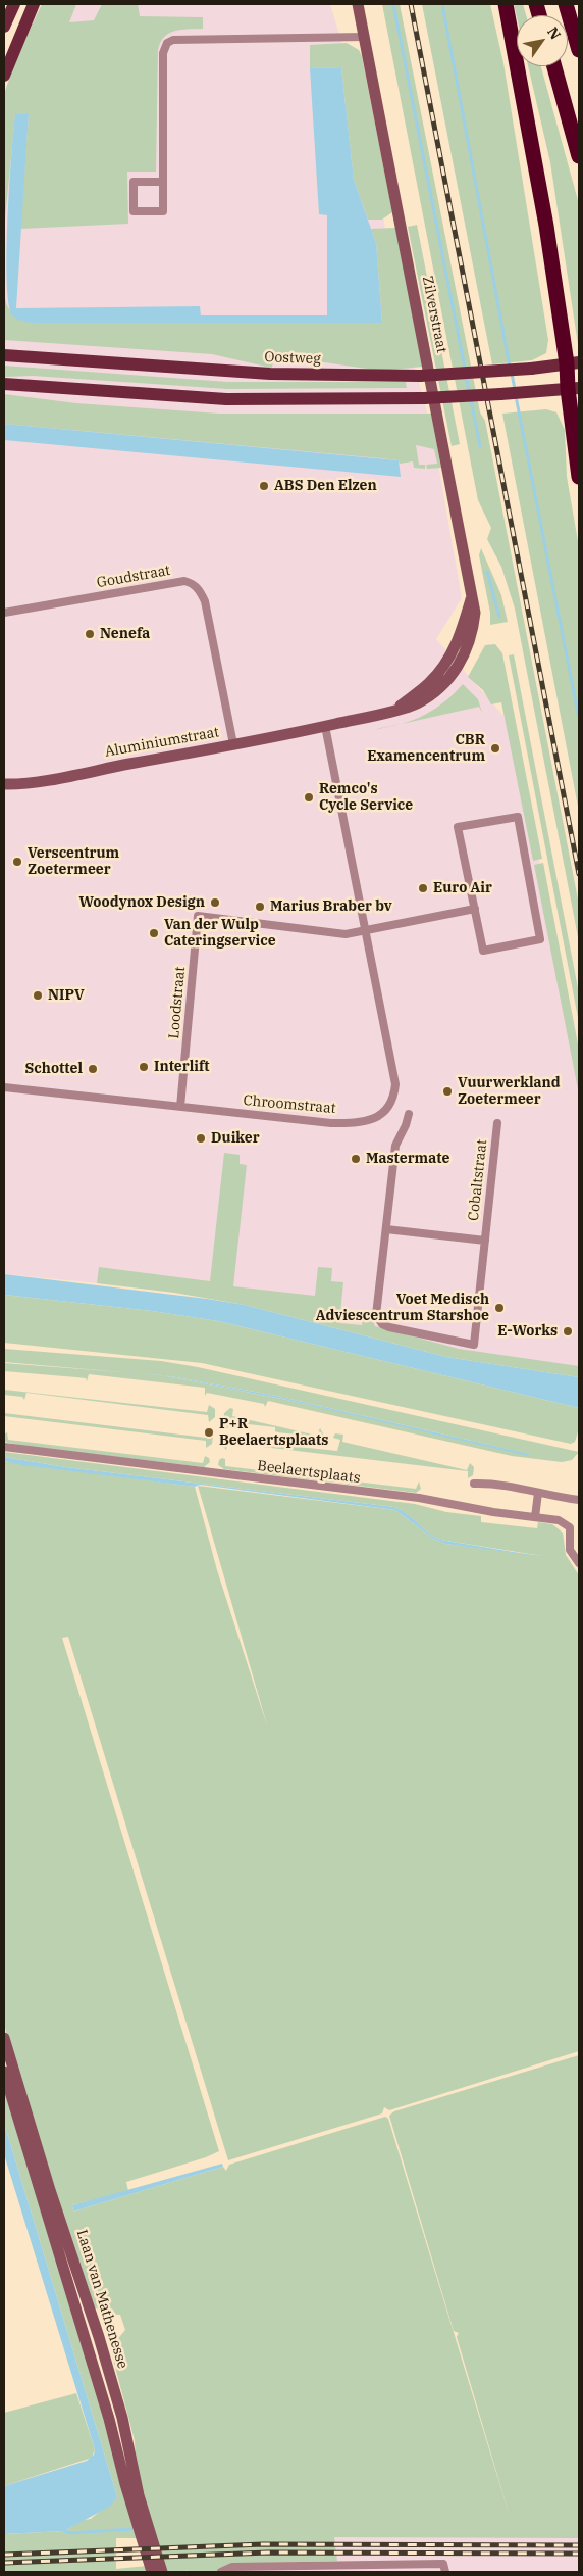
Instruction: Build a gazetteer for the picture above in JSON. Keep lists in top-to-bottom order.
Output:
{
  "streets": {
    "main road": ["Oostweg"],
    "street": [
      "Zilverstraat",
      "Goudstraat",
      "Aluminiumstraat",
      "Loodstraat",
      "Chroomstraat",
      "Cobaltstraat",
      "Beelaertsplaats",
      "Laan van Mathenesse"
    ]
  },
  "crossings": [
    ["Zilverstraat", "Aluminiumstraat"],
    ["Zilverstraat", "Chroomstraat"],
    ["Goudstraat", "Aluminiumstraat"],
    ["Aluminiumstraat", "Chroomstraat"],
    ["Loodstraat", "Chroomstraat"]
  ],
  "places": [
    "ABS Den Elzen",
    "Nenefa",
    "CBR Examencentrum",
    "Remco's Cycle Service",
    "Verscentrum Zoetermeer",
    "Euro Air",
    "Woodynox Design",
    "Marius Braber bv",
    "Van der Wulp Cateringservice",
    "NIPV",
    "Interlift",
    "Schottel",
    "Vuurwerkland Zoetermeer",
    "Duiker",
    "Mastermate",
    "Voet Medisch Adviescentrum Starshoe",
    "E-Works",
    "P+R Beelaertsplaats"
  ],
  "north": "top right"
}
